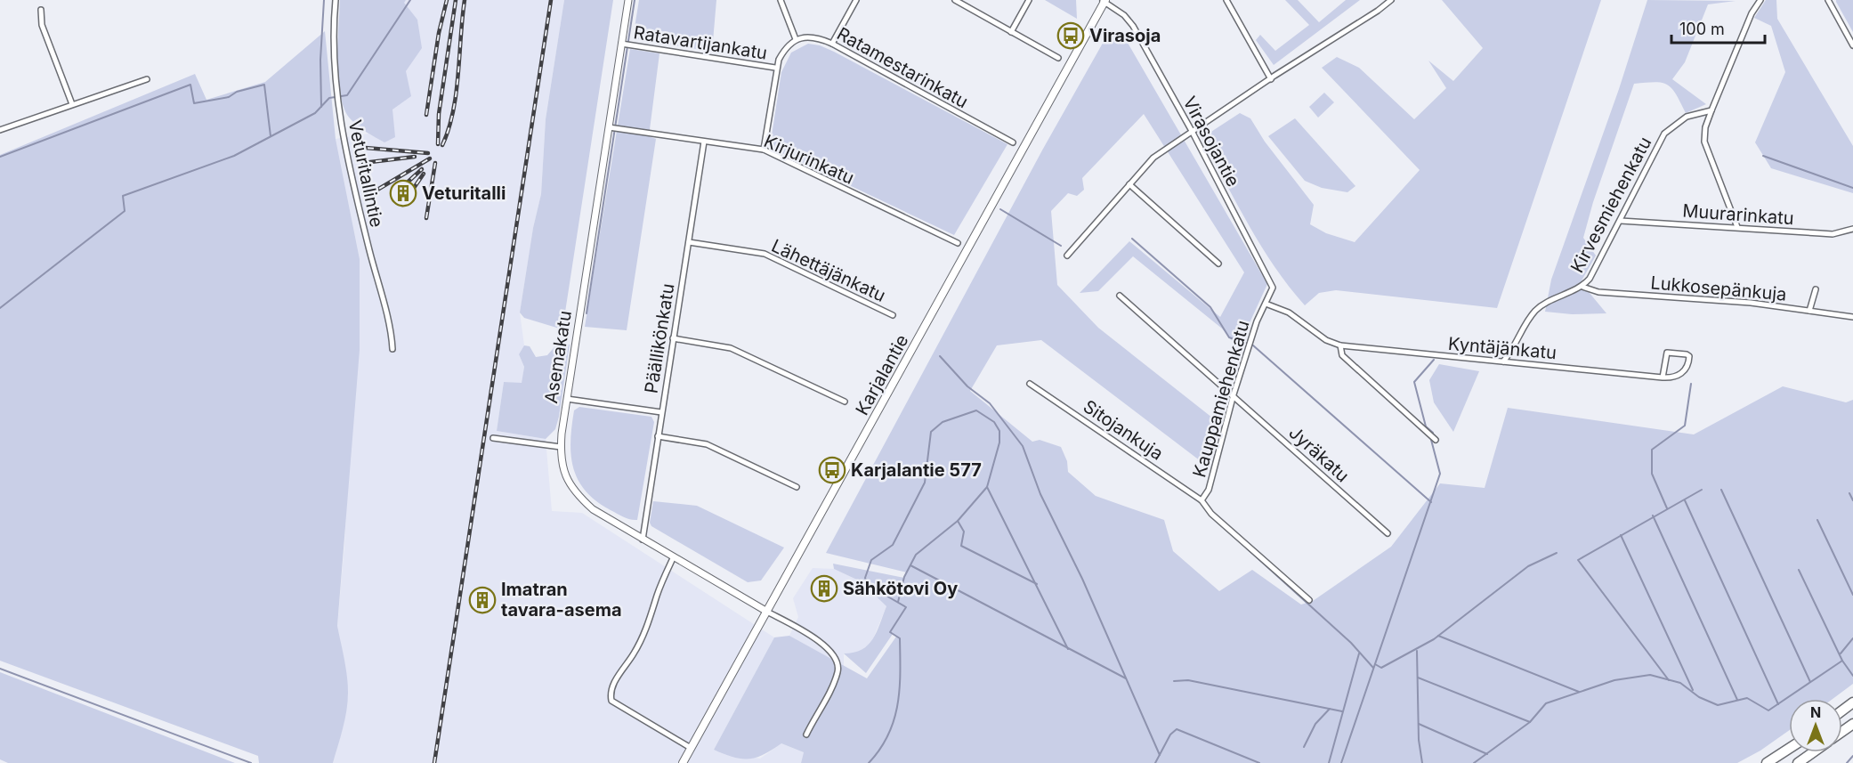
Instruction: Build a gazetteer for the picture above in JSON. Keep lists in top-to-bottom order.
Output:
{
  "streets": {
    "main road": ["Karjalantie"],
    "street": [
      "Ratavartijankatu",
      "Ratamestarinkatu",
      "Virasojantie",
      "Kirjurinkatu",
      "Veturitallintie",
      "Kirvesmiehenkatu",
      "Muurarinkatu",
      "Lähettäjänkatu",
      "Lukkosepänkuja",
      "Päällikönkatu",
      "Kyntäjänkatu",
      "Asemakatu",
      "Kauppamiehenkatu",
      "Sitojankuja",
      "Jyräkatu"
    ]
  },
  "crossings": [
    ["Ratavartijankatu", "Asemakatu"],
    ["Virasojantie", "Karjalantie"],
    ["Virasojantie", "Kauppamiehenkatu"],
    ["Kirjurinkatu", "Päällikönkatu"],
    ["Kirjurinkatu", "Asemakatu"],
    ["Kirvesmiehenkatu", "Muurarinkatu"],
    ["Kirvesmiehenkatu", "Lukkosepänkuja"],
    ["Kirvesmiehenkatu", "Kyntäjänkatu"],
    ["Lähettäjänkatu", "Päällikönkatu"],
    ["Päällikönkatu", "Asemakatu"],
    ["Asemakatu", "Karjalantie"],
    ["Kauppamiehenkatu", "Sitojankuja"],
    ["Kauppamiehenkatu", "Jyräkatu"]
  ],
  "places": {
    "bus stop": ["Virasoja", "Karjalantie 577"],
    "building": ["Veturitalli", "Sähkötovi Oy", "Imatran tavara-asema"]
  },
  "scale_bar": "100 m",
  "north": "top"
}
